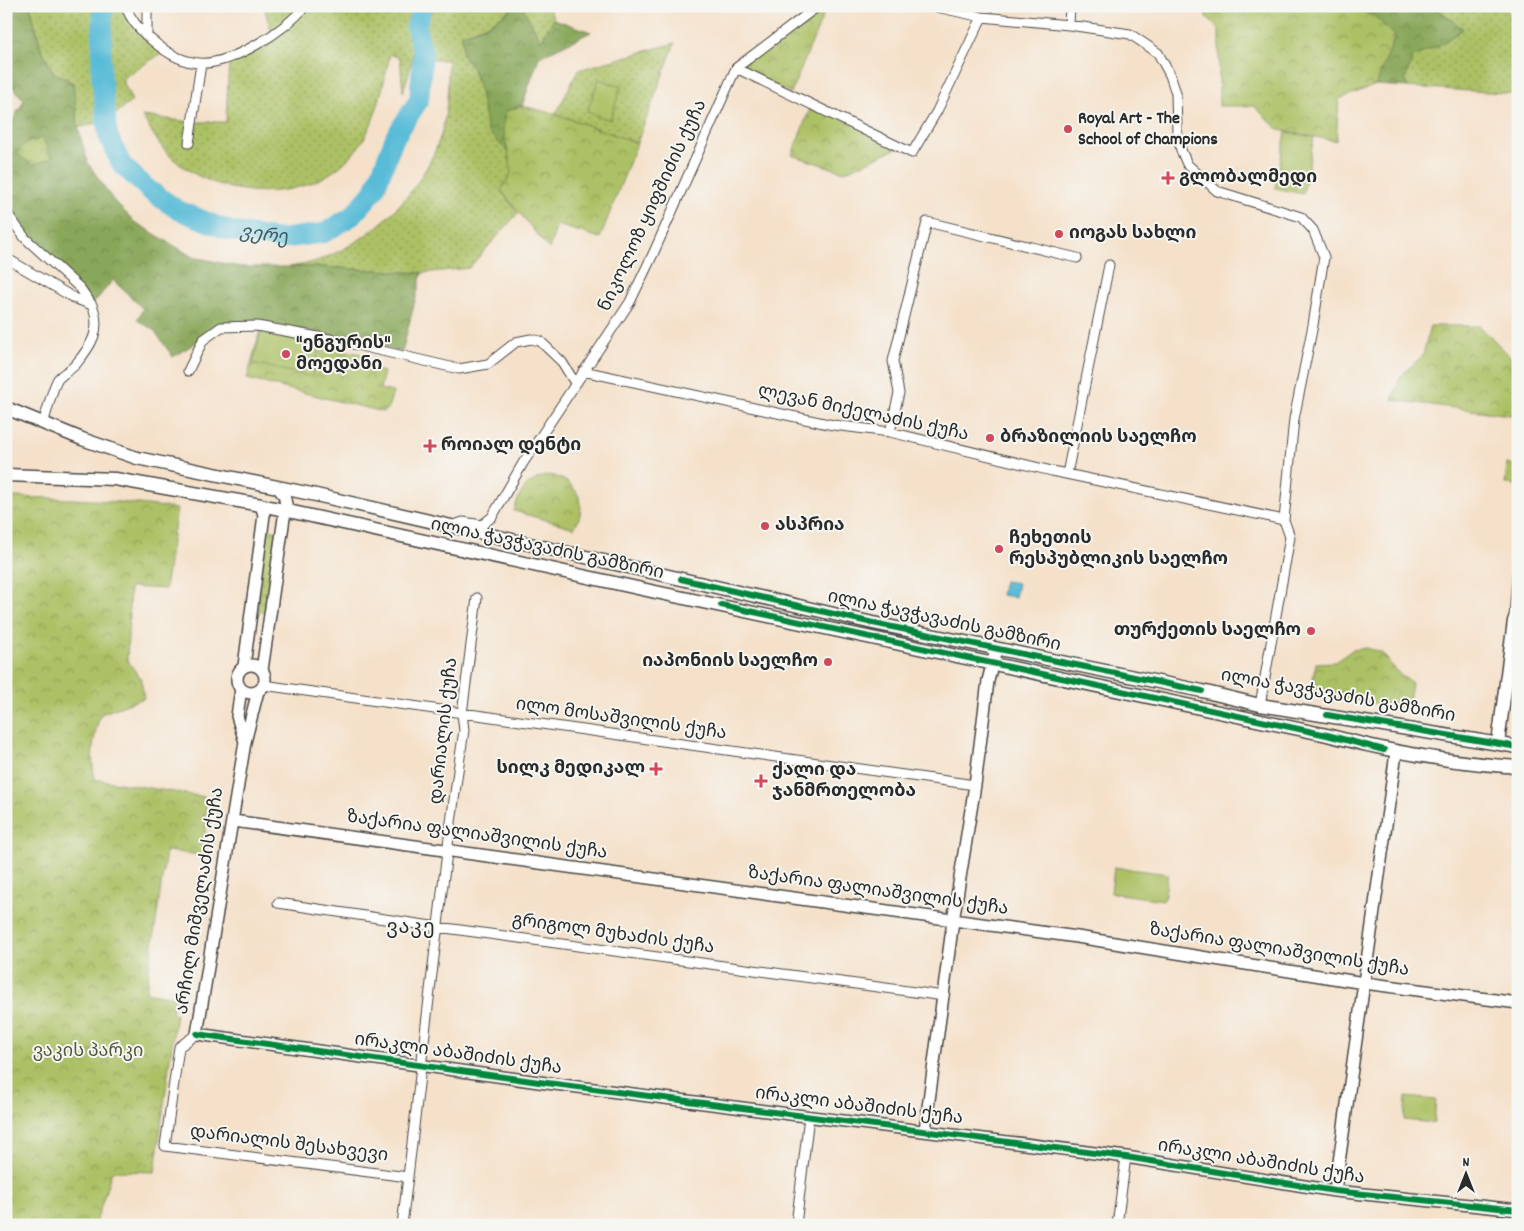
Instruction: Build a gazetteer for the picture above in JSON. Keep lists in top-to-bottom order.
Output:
{
  "streets": {
    "main road": ["ილია ჭავჭავაძის გამზირი"],
    "street": [
      "ნიკოლოზ ყიფშიძის ქუჩა",
      "ლევან მიქელაძის ქუჩა",
      "ილო მოსაშვილის ქუჩა",
      "დარიალის ქუჩა",
      "ზაქარია ფალიაშვილის ქუჩა",
      "არჩილ მიშველაძის ქუჩა",
      "გრიგოლ მუხაძის ქუჩა",
      "ირაკლი აბაშიძის ქუჩა",
      "დარიალის შესახვევი"
    ]
  },
  "crossings": [
    ["ნიკოლოზ ყიფშიძის ქუჩა", "ლევან მიქელაძის ქუჩა"],
    ["ილო მოსაშვილის ქუჩა", "დარიალის ქუჩა"],
    ["ილო მოსაშვილის ქუჩა", "არჩილ მიშველაძის ქუჩა"],
    ["დარიალის ქუჩა", "ზაქარია ფალიაშვილის ქუჩა"],
    ["დარიალის ქუჩა", "გრიგოლ მუხაძის ქუჩა"],
    ["დარიალის ქუჩა", "ირაკლი აბაშიძის ქუჩა"],
    ["დარიალის ქუჩა", "დარიალის შესახვევი"],
    ["ზაქარია ფალიაშვილის ქუჩა", "არჩილ მიშველაძის ქუჩა"],
    ["არჩილ მიშველაძის ქუჩა", "ირაკლი აბაშიძის ქუჩა"],
    ["არჩილ მიშველაძის ქუჩა", "დარიალის შესახვევი"]
  ],
  "districts": ["ვაკე"],
  "water": ["ვერე"],
  "parks": ["ვაკის პარკი"],
  "places": {
    "other": [
      "Royal Art - The School of Champions",
      "იოგას სახლი",
      "\"ენგურის\" მოედანი",
      "ბრაზილიის საელჩო",
      "ასპრია",
      "ჩეხეთის რესპუბლიკის საელჩო",
      "თურქეთის საელჩო",
      "იაპონიის საელჩო"
    ],
    "health": [
      "გლობალმედი",
      "როიალ დენტი",
      "სილკ მედიკალ",
      "ქალი და ჯანმრთელობა"
    ]
  },
  "north": "top"
}
